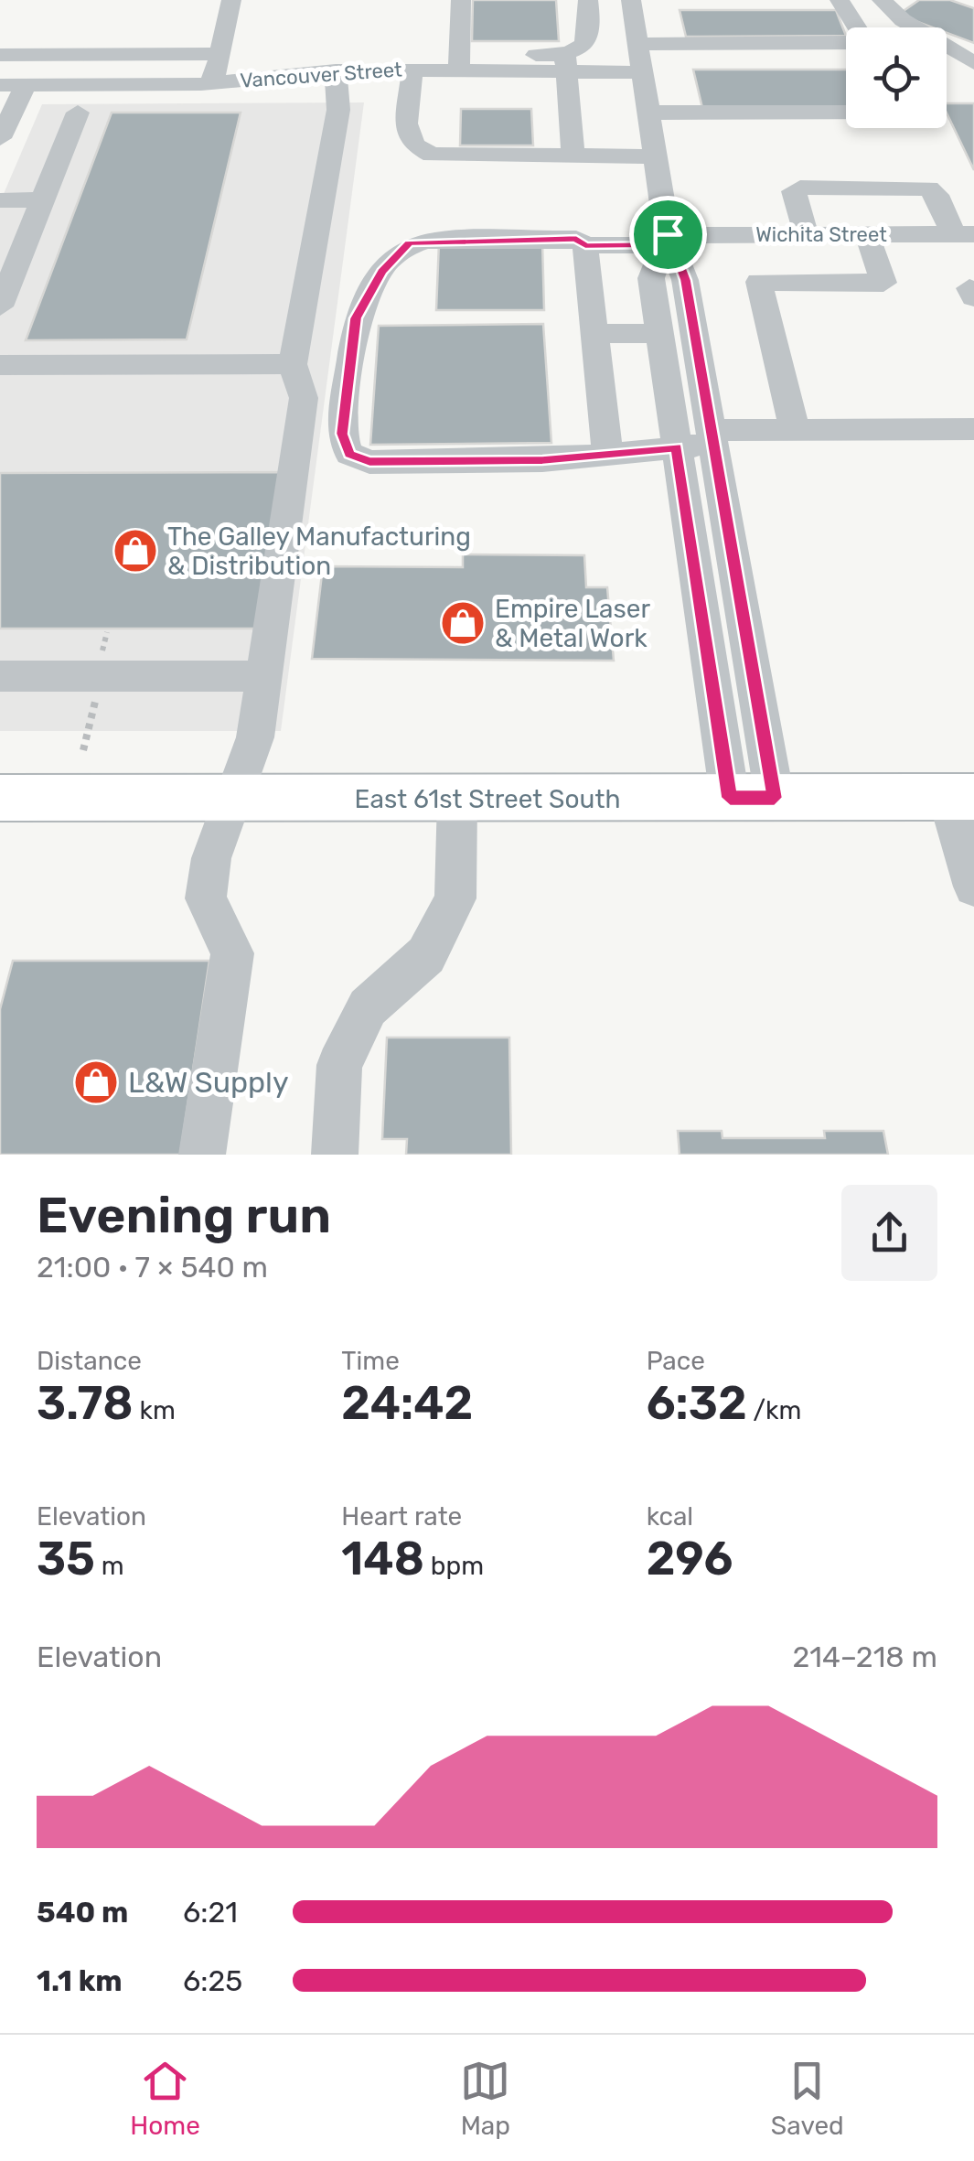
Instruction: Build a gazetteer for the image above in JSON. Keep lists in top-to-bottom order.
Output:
{
  "streets": {
    "main road": ["East 61st Street South"],
    "street": ["Vancouver Street", "Wichita Street"]
  },
  "places": {
    "shop": ["The Galley Manufacturing & Distribution", "Empire Laser & Metal Work", "L&W Supply"]
  },
  "page": {
    "heading": ["Evening run", "21:00 · 7 × 540 m"],
    "stats": [
      ["Distance", "3.78 km"],
      ["Time", "24:42"],
      ["Pace", "6:32 /km"],
      ["Elevation", "35 m"],
      ["Heart rate", "148 bpm"],
      ["kcal", "296"]
    ],
    "chart": ["Elevation", "214–218 m"],
    "list": [
      {
        "name": "540 m",
        "note": "6:21"
      },
      {
        "name": "1.1 km",
        "note": "6:25"
      }
    ],
    "tabs": ["Home", "Map", "Saved"]
  }
}
